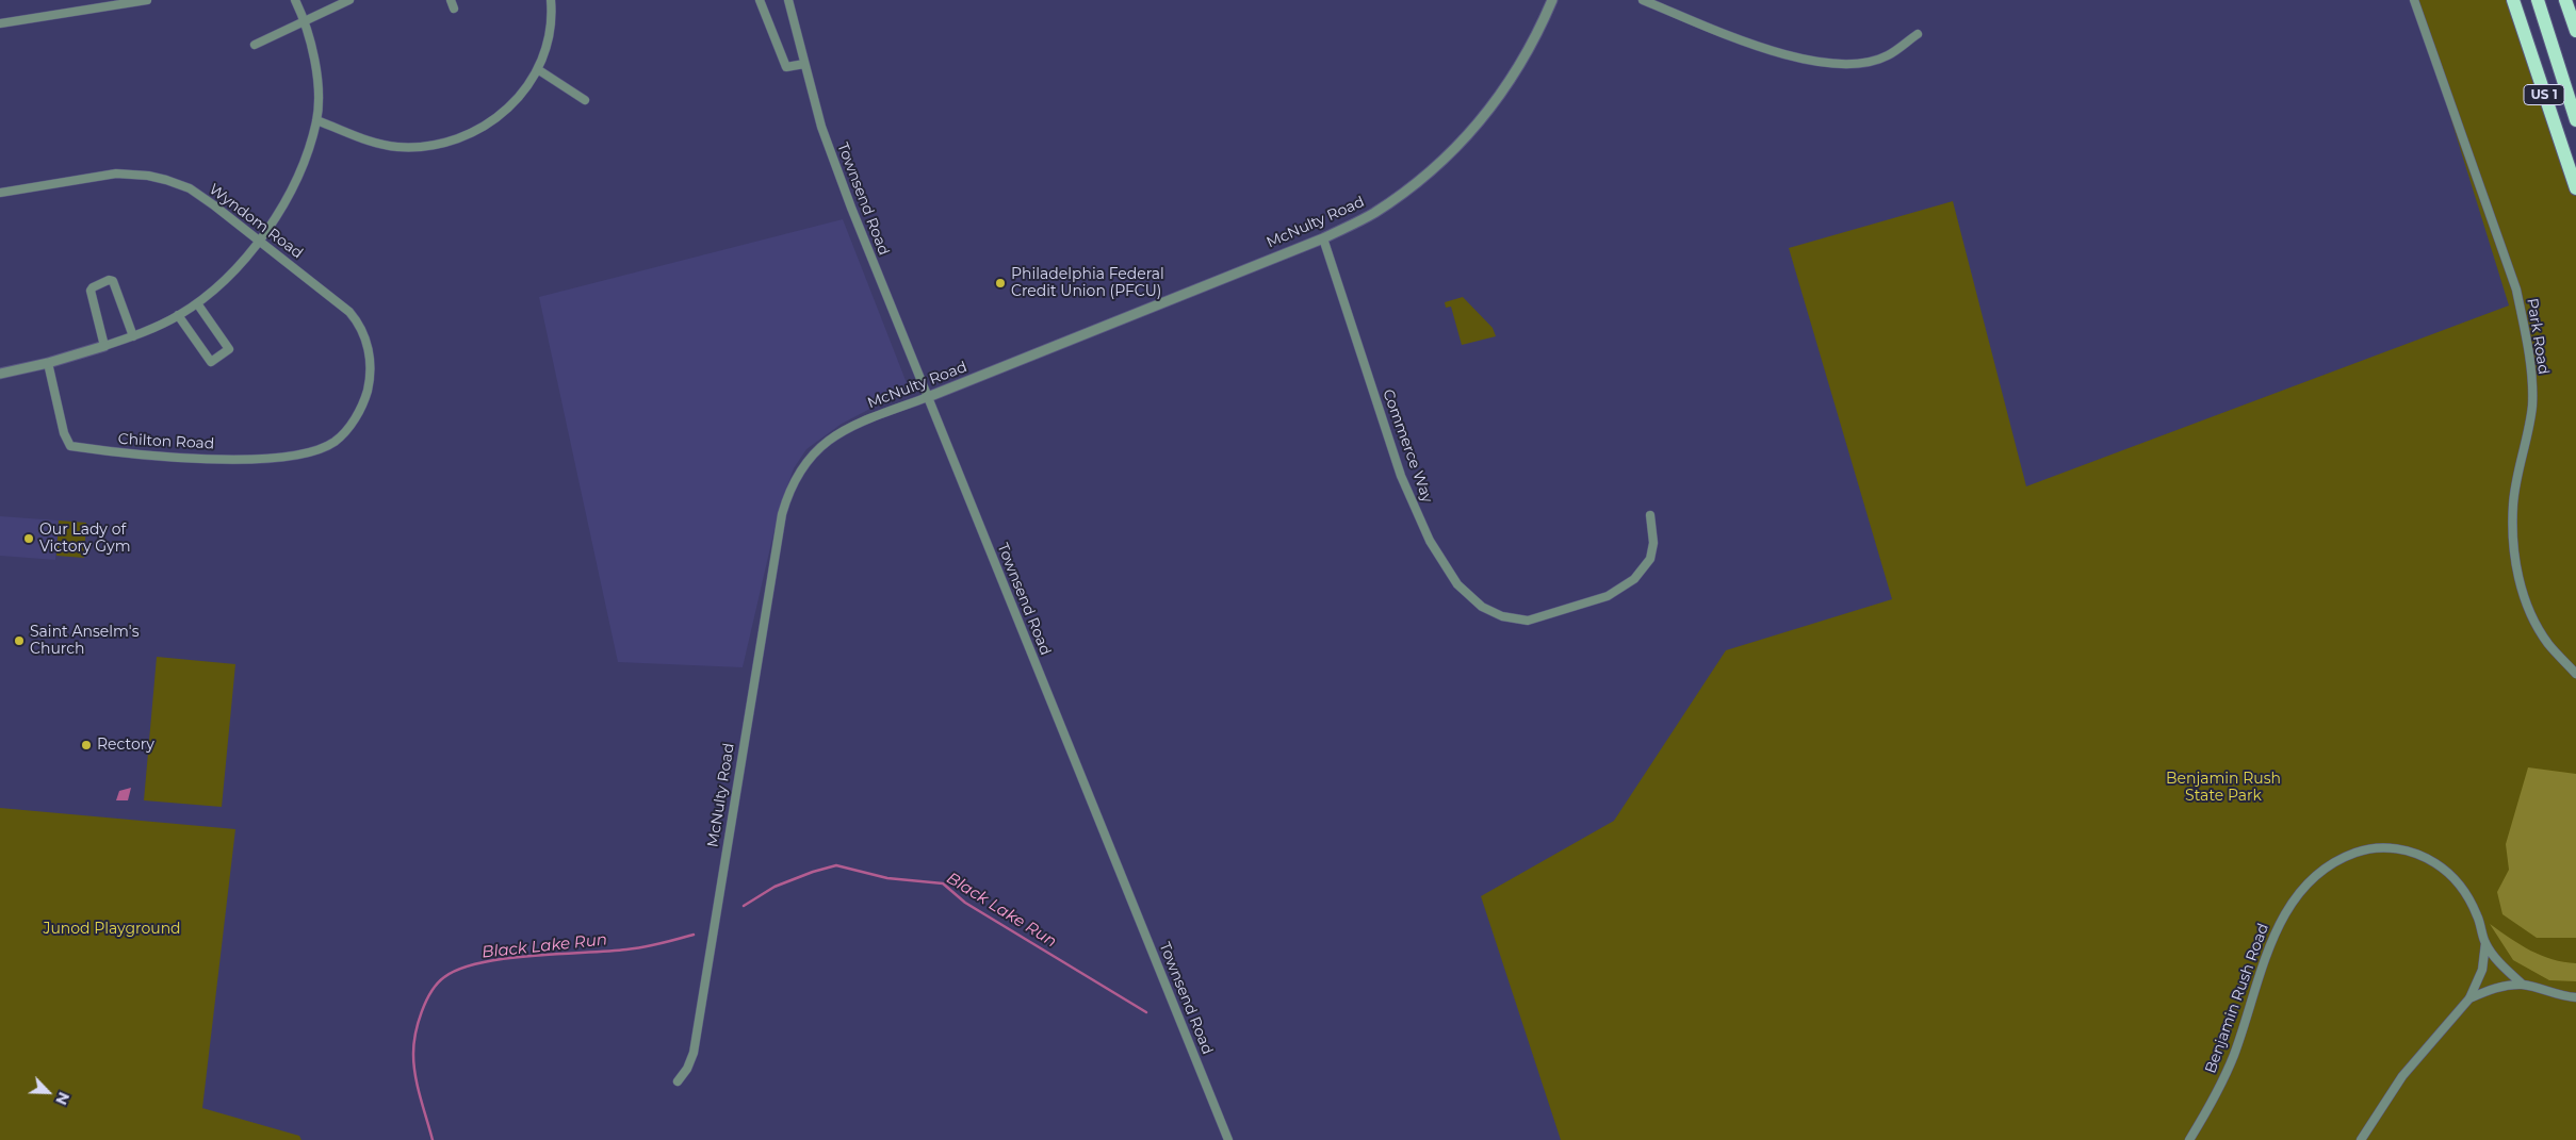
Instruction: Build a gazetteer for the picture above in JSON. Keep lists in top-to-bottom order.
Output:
{
  "streets": {
    "highway": ["US 1"],
    "street": [
      "Townsend Road",
      "Wyndom Road",
      "McNulty Road",
      "Park Road",
      "Chilton Road",
      "Commerce Way",
      "Benjamin Rush Road"
    ]
  },
  "crossings": [
    ["Townsend Road", "McNulty Road"],
    ["Wyndom Road", "Chilton Road"],
    ["McNulty Road", "Commerce Way"]
  ],
  "water": ["Black Lake Run"],
  "parks": ["Benjamin Rush State Park", "Junod Playground"],
  "places": [
    "Philadelphia Federal Credit Union (PFCU)",
    "Our Lady of Victory Gym",
    "Saint Anselm's Church",
    "Rectory"
  ],
  "north": "bottom right"
}
